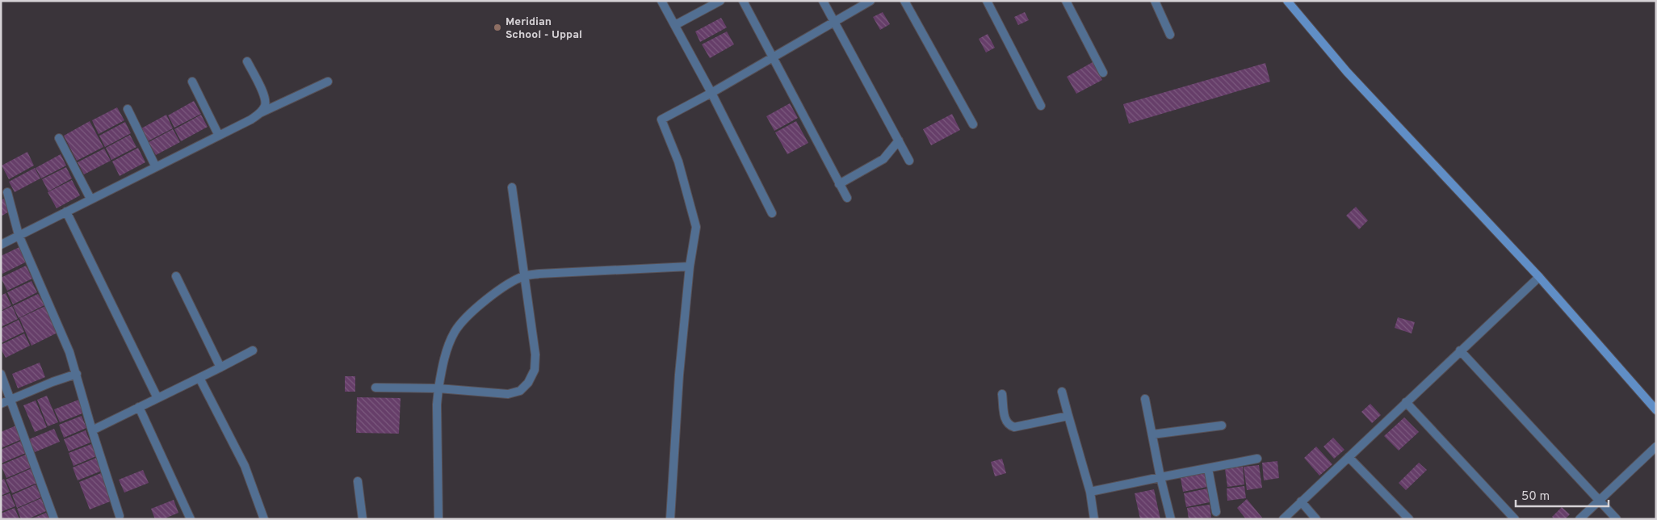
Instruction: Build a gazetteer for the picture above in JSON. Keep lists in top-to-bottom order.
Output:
{
  "places": ["Meridian School - Uppal"],
  "scale_bar": "50 m"
}
